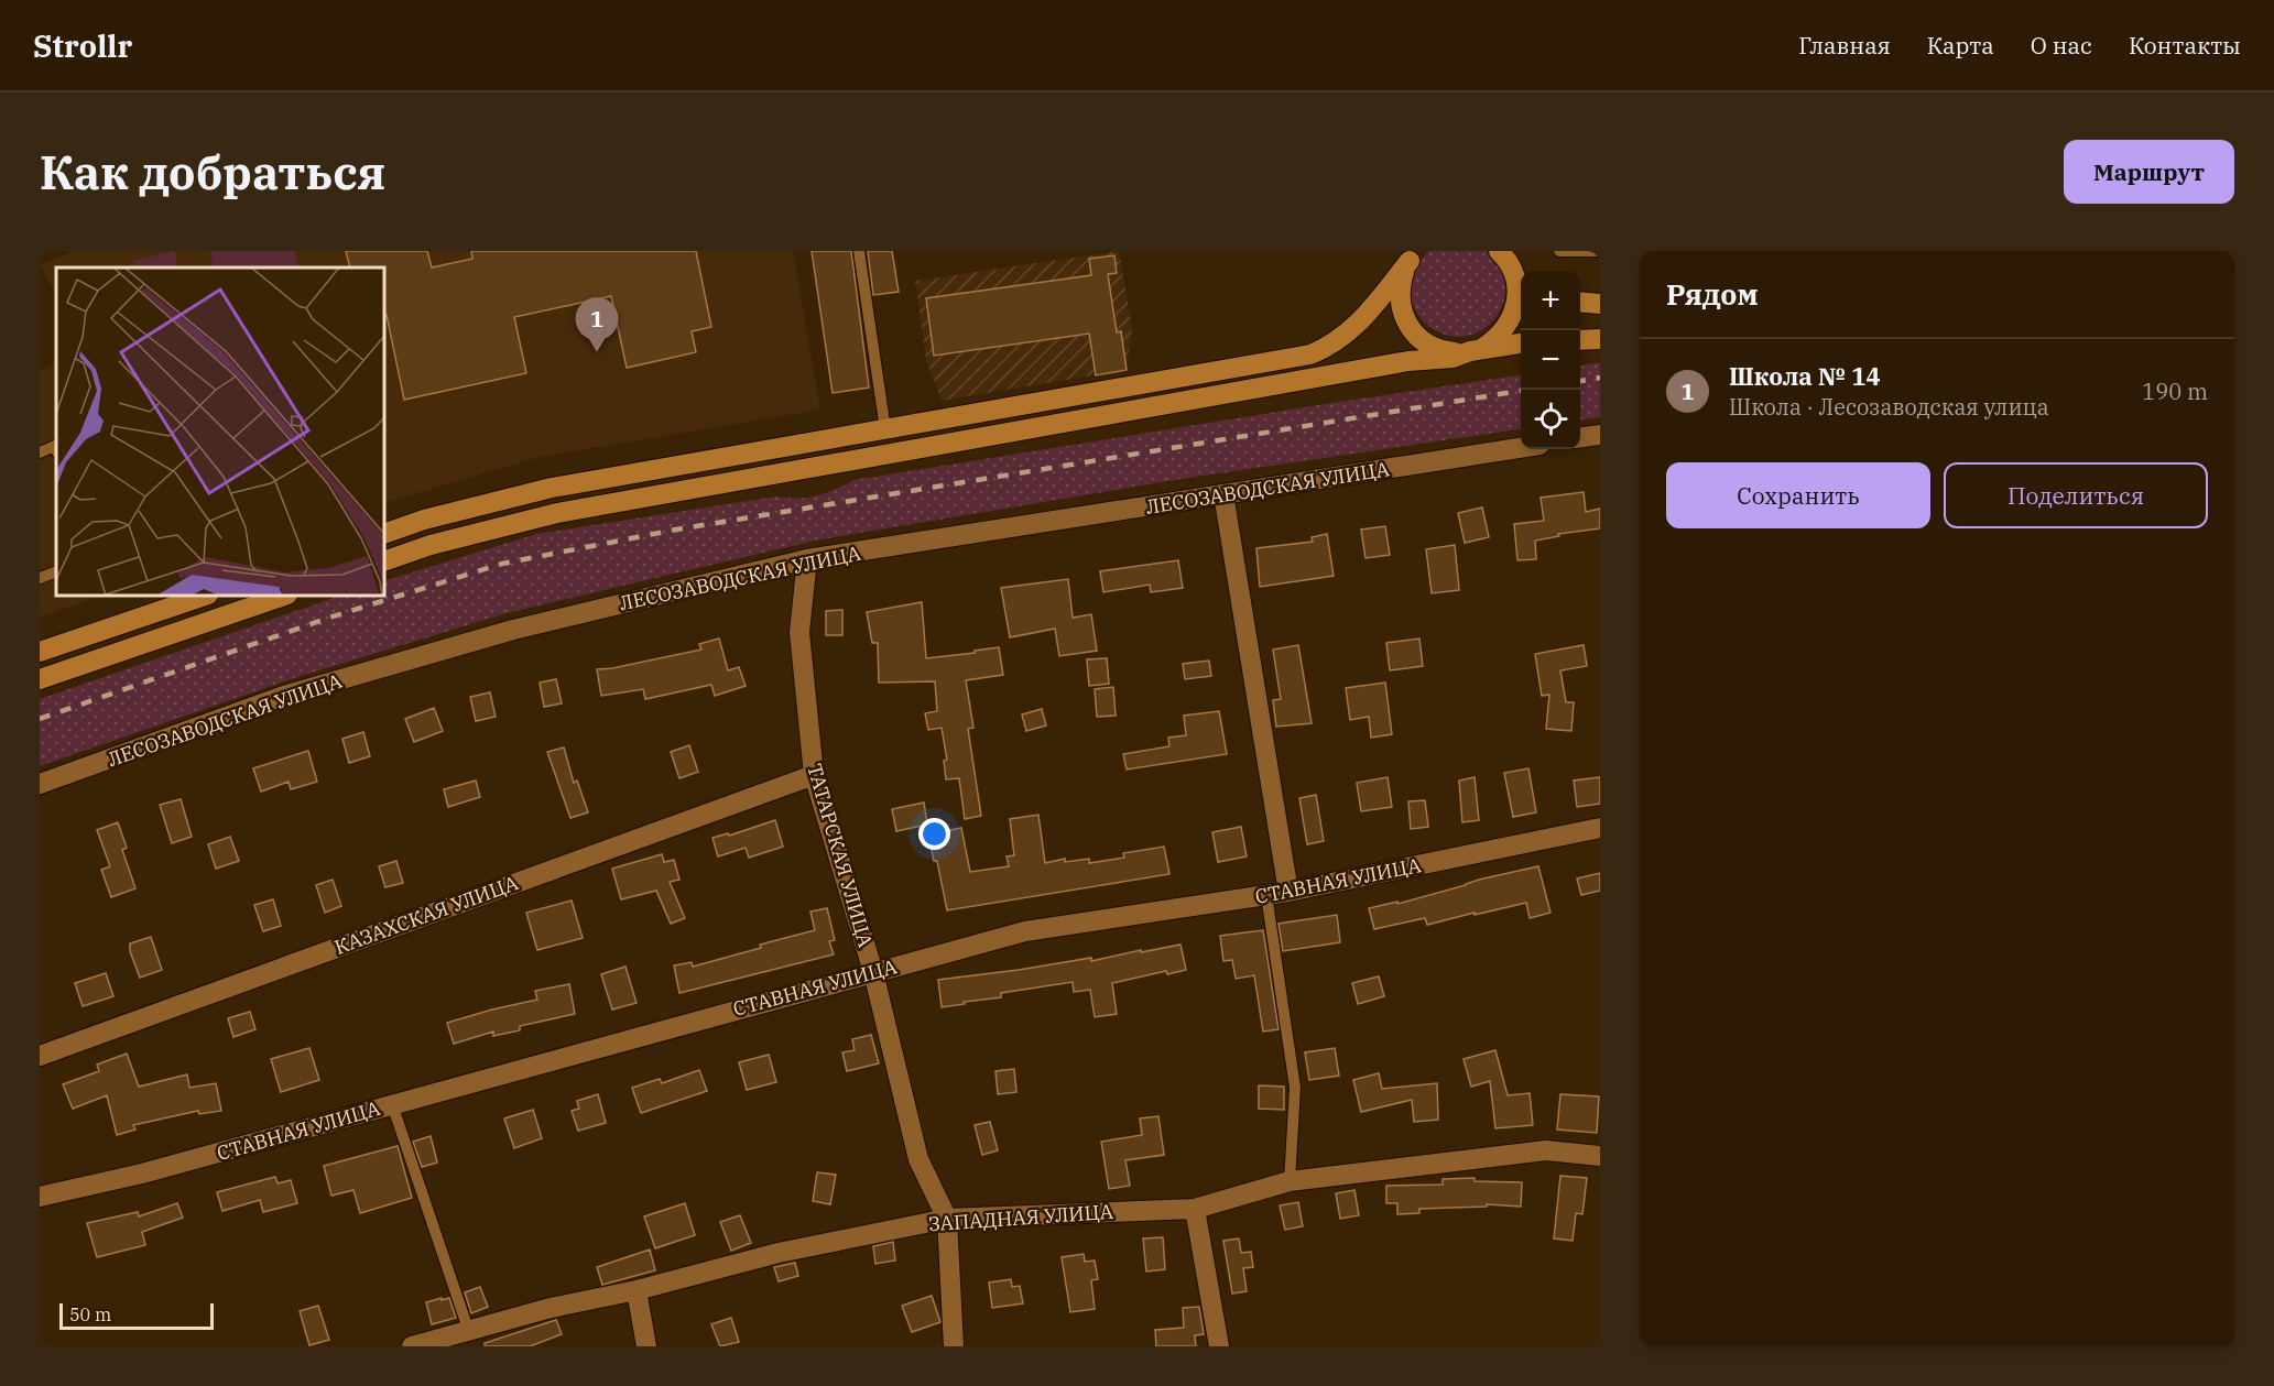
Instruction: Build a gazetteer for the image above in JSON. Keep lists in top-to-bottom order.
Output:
{
  "streets": {
    "street": [
      "ЛЕСОЗАВОДСКАЯ УЛИЦА",
      "ТАТАРСКАЯ УЛИЦА",
      "СТАВНАЯ УЛИЦА",
      "КАЗАХСКАЯ УЛИЦА",
      "ЗАПАДНАЯ УЛИЦА"
    ]
  },
  "crossings": [
    ["ЛЕСОЗАВОДСКАЯ УЛИЦА", "ТАТАРСКАЯ УЛИЦА"],
    ["ТАТАРСКАЯ УЛИЦА", "СТАВНАЯ УЛИЦА"],
    ["ТАТАРСКАЯ УЛИЦА", "КАЗАХСКАЯ УЛИЦА"],
    ["ТАТАРСКАЯ УЛИЦА", "ЗАПАДНАЯ УЛИЦА"]
  ],
  "scale_bar": "50 m",
  "page": {
    "header": "Strollr",
    "nav": [
      "Главная",
      "Карта",
      "О нас",
      "Контакты"
    ],
    "buttons": [
      "Маршрут",
      ["Сохранить", "Поделиться"]
    ],
    "title": "Как добраться",
    "heading": "Рядом",
    "map_buttons": ["+", "−"],
    "pins": "1",
    "list": [
      {
        "mark": "1",
        "name": "Школа № 14",
        "note": "Школа · Лесозаводская улица",
        "value": "190 m"
      }
    ],
    "scale": "50 m"
  }
}
